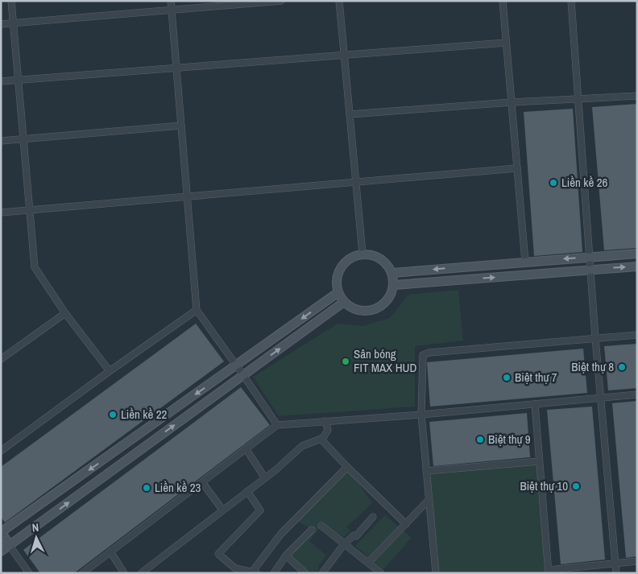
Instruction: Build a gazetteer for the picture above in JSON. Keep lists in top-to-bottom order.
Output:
{
  "places": [
    "Liền kề 26",
    "Sân bóng FIT MAX HUD",
    "Biệt thự 8",
    "Biệt thự 7",
    "Liền kề 22",
    "Biệt thự 9",
    "Biệt thự 10",
    "Liền kề 23"
  ],
  "north": "top"
}
